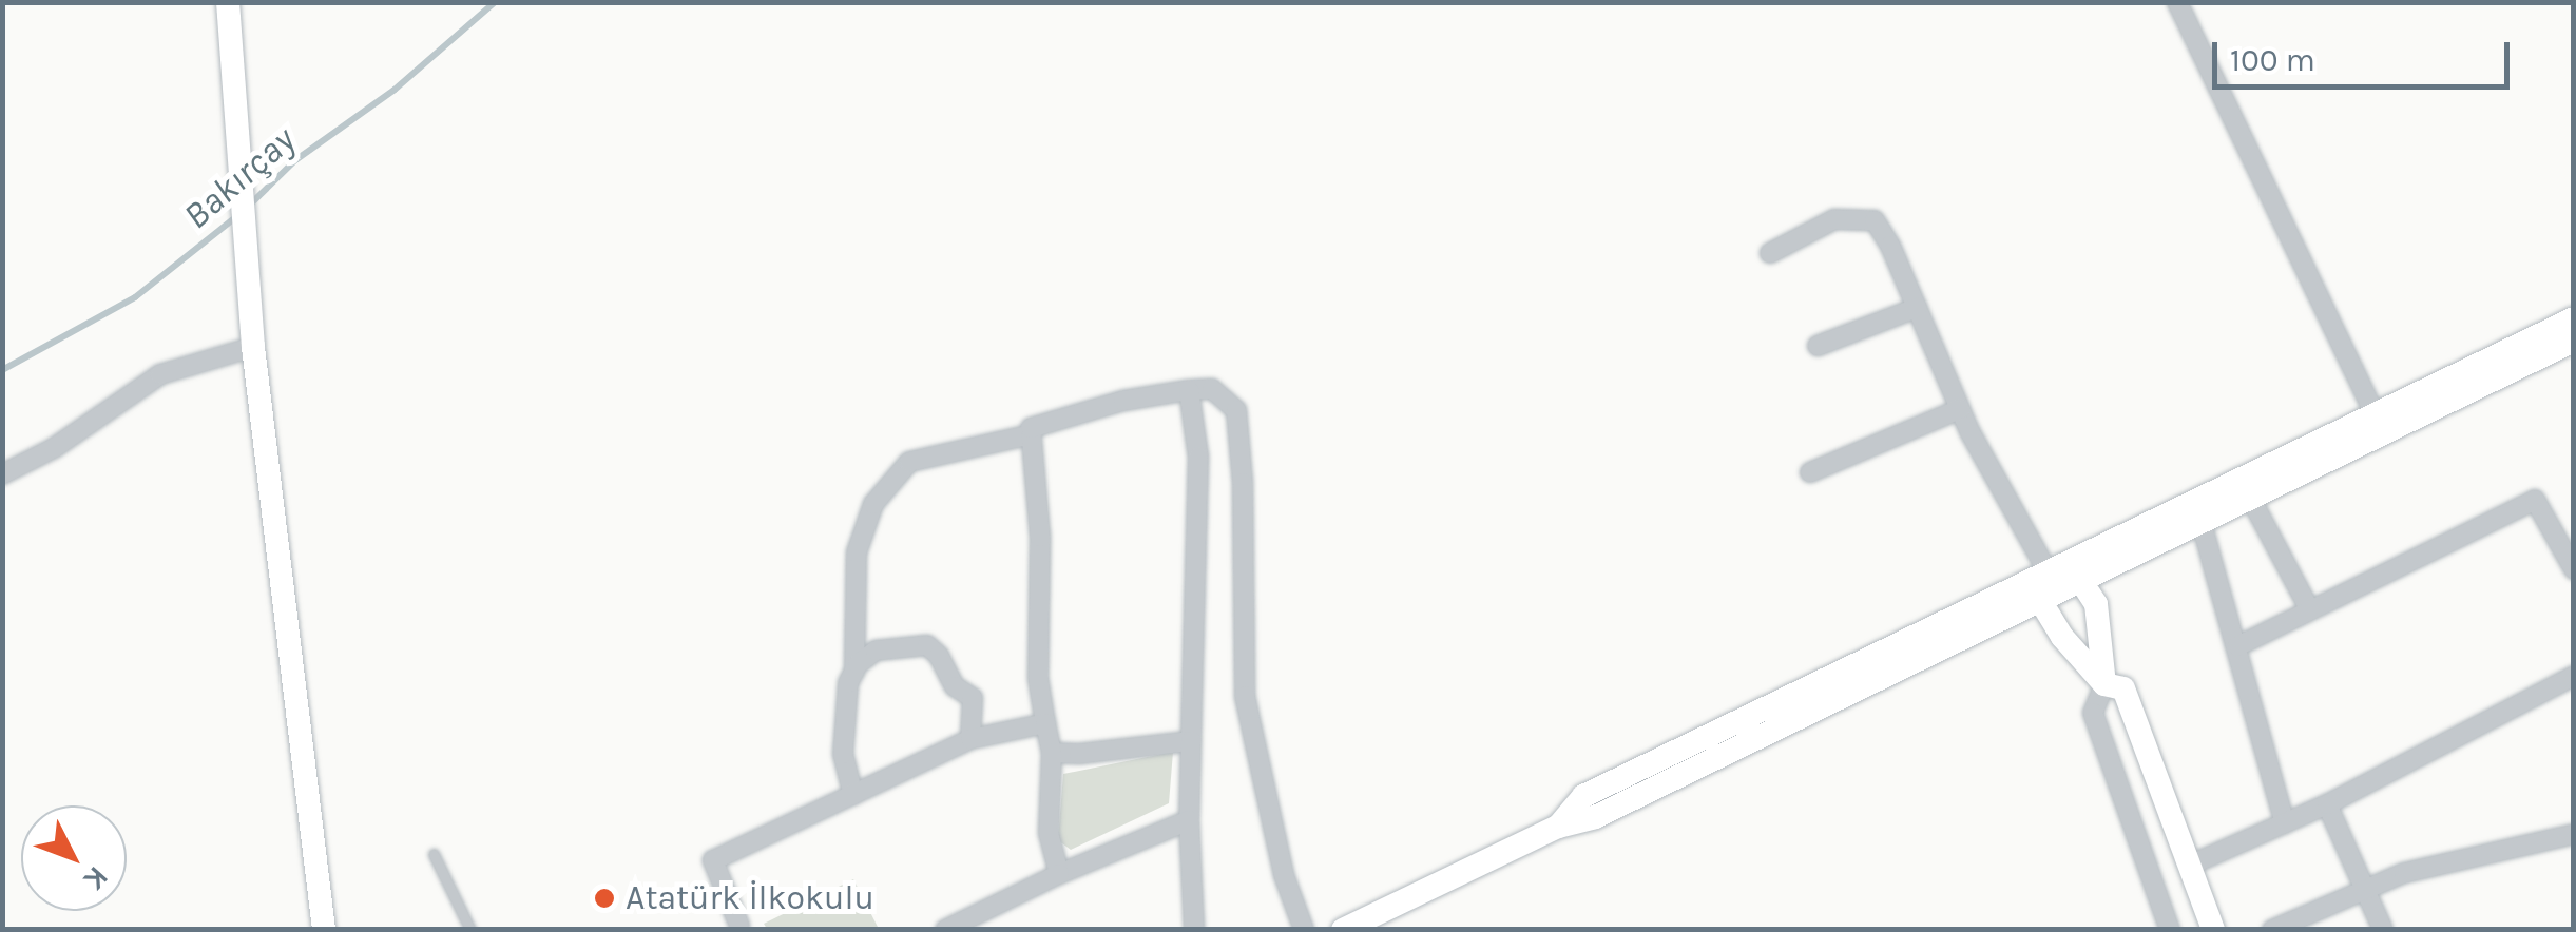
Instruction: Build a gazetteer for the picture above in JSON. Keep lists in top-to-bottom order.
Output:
{
  "water": ["Bakırçay"],
  "places": ["Atatürk İlkokulu"],
  "scale_bar": "100 m",
  "north": "bottom right"
}
